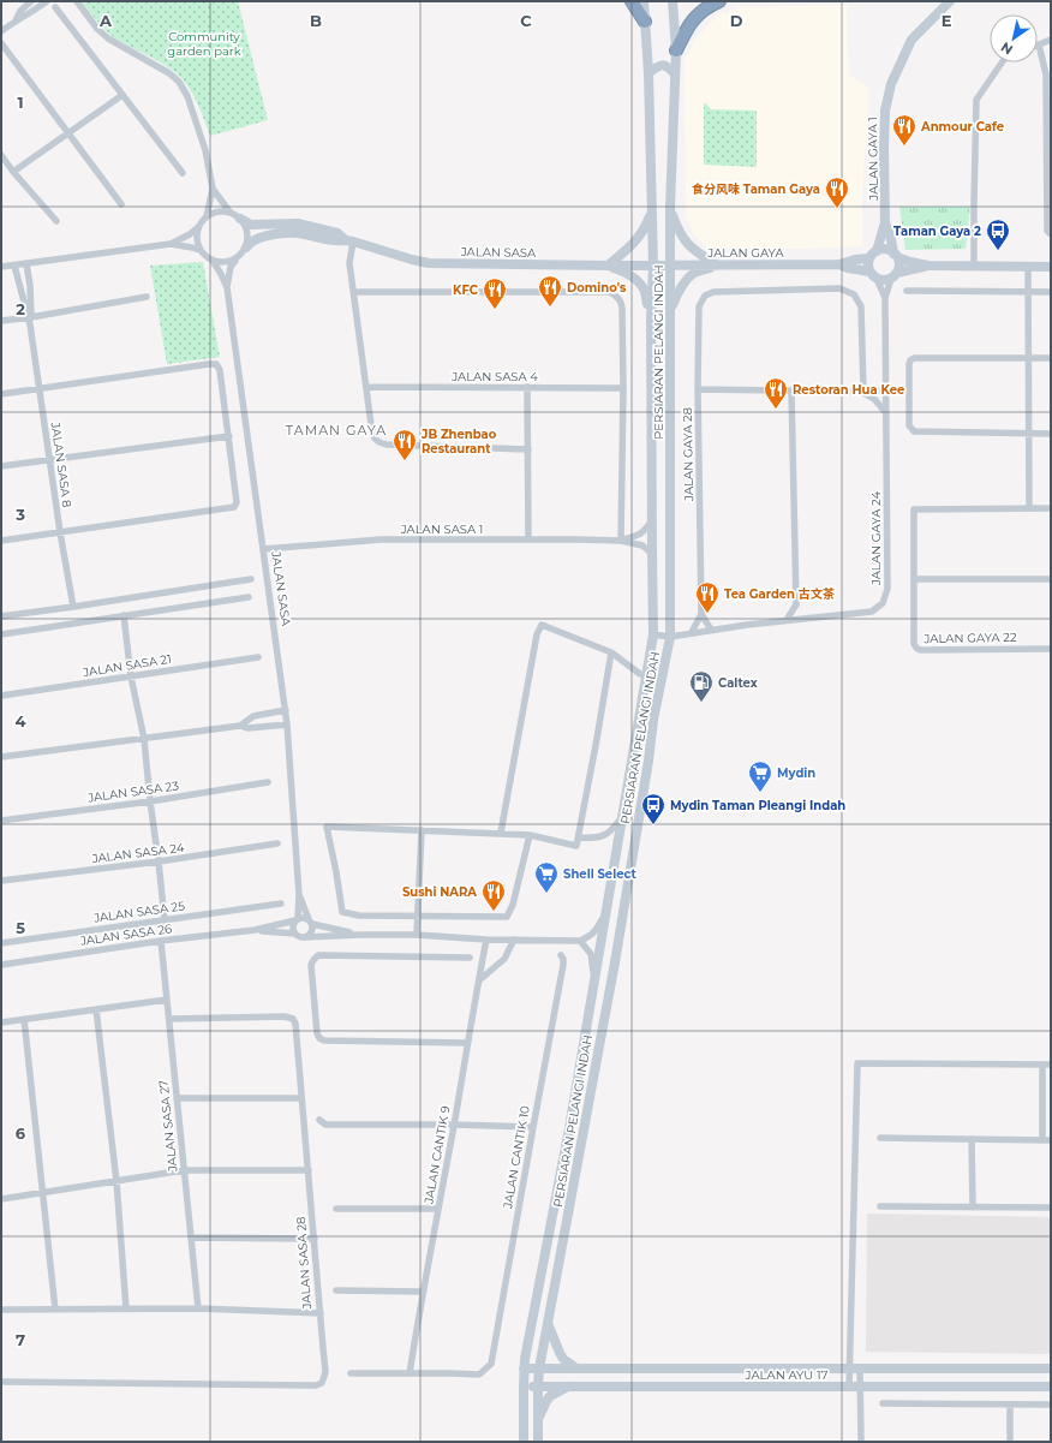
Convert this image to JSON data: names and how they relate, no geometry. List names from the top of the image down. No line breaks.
{"streets":{"main road":["JALAN GAYA 1","JALAN SASA","JALAN GAYA","PERSIARAN PELANGI INDAH","JALAN AYU 17"],"street":["JALAN SASA 4","JALAN GAYA 28","JALAN SASA 8","JALAN SASA 1","JALAN GAYA 24","JALAN GAYA 22","JALAN SASA 21","JALAN SASA 23","JALAN SASA 24","JALAN SASA 25","JALAN SASA 26","JALAN SASA 27","JALAN CANTIK 9","JALAN CANTIK 10","JALAN SASA 28"]},"crossings":[["JALAN GAYA 1","JALAN GAYA"],["JALAN GAYA 1","JALAN GAYA 24"],["JALAN SASA","JALAN GAYA"],["JALAN SASA","PERSIARAN PELANGI INDAH"],["JALAN SASA","JALAN SASA 1"],["JALAN SASA","JALAN SASA 26"],["JALAN GAYA","PERSIARAN PELANGI INDAH"],["JALAN GAYA","JALAN GAYA 24"],["PERSIARAN PELANGI INDAH","JALAN SASA 1"],["PERSIARAN PELANGI INDAH","JALAN GAYA 24"],["PERSIARAN PELANGI INDAH","JALAN AYU 17"],["JALAN GAYA 28","JALAN GAYA 24"],["JALAN SASA 26","JALAN SASA 27"],["JALAN SASA 27","JALAN SASA 28"],["JALAN CANTIK 9","JALAN CANTIK 10"]],"districts":["TAMAN GAYA"],"parks":["Community garden park"],"places":{"restaurant":["Anmour Cafe","食分风味 Taman Gaya","Domino's","KFC","Restoran Hua Kee","JB Zhenbao Restaurant","Tea Garden 古文茶","Sushi NARA"],"bus stop":["Taman Gaya 2","Mydin Taman Pleangi Indah"],"fuel station":["Caltex"],"supermarket":["Mydin","Shell Select"]},"north":"bottom left","grid":{"columns":["A","B","C","D","E"],"rows":["1","2","3","4","5","6","7"]}}
